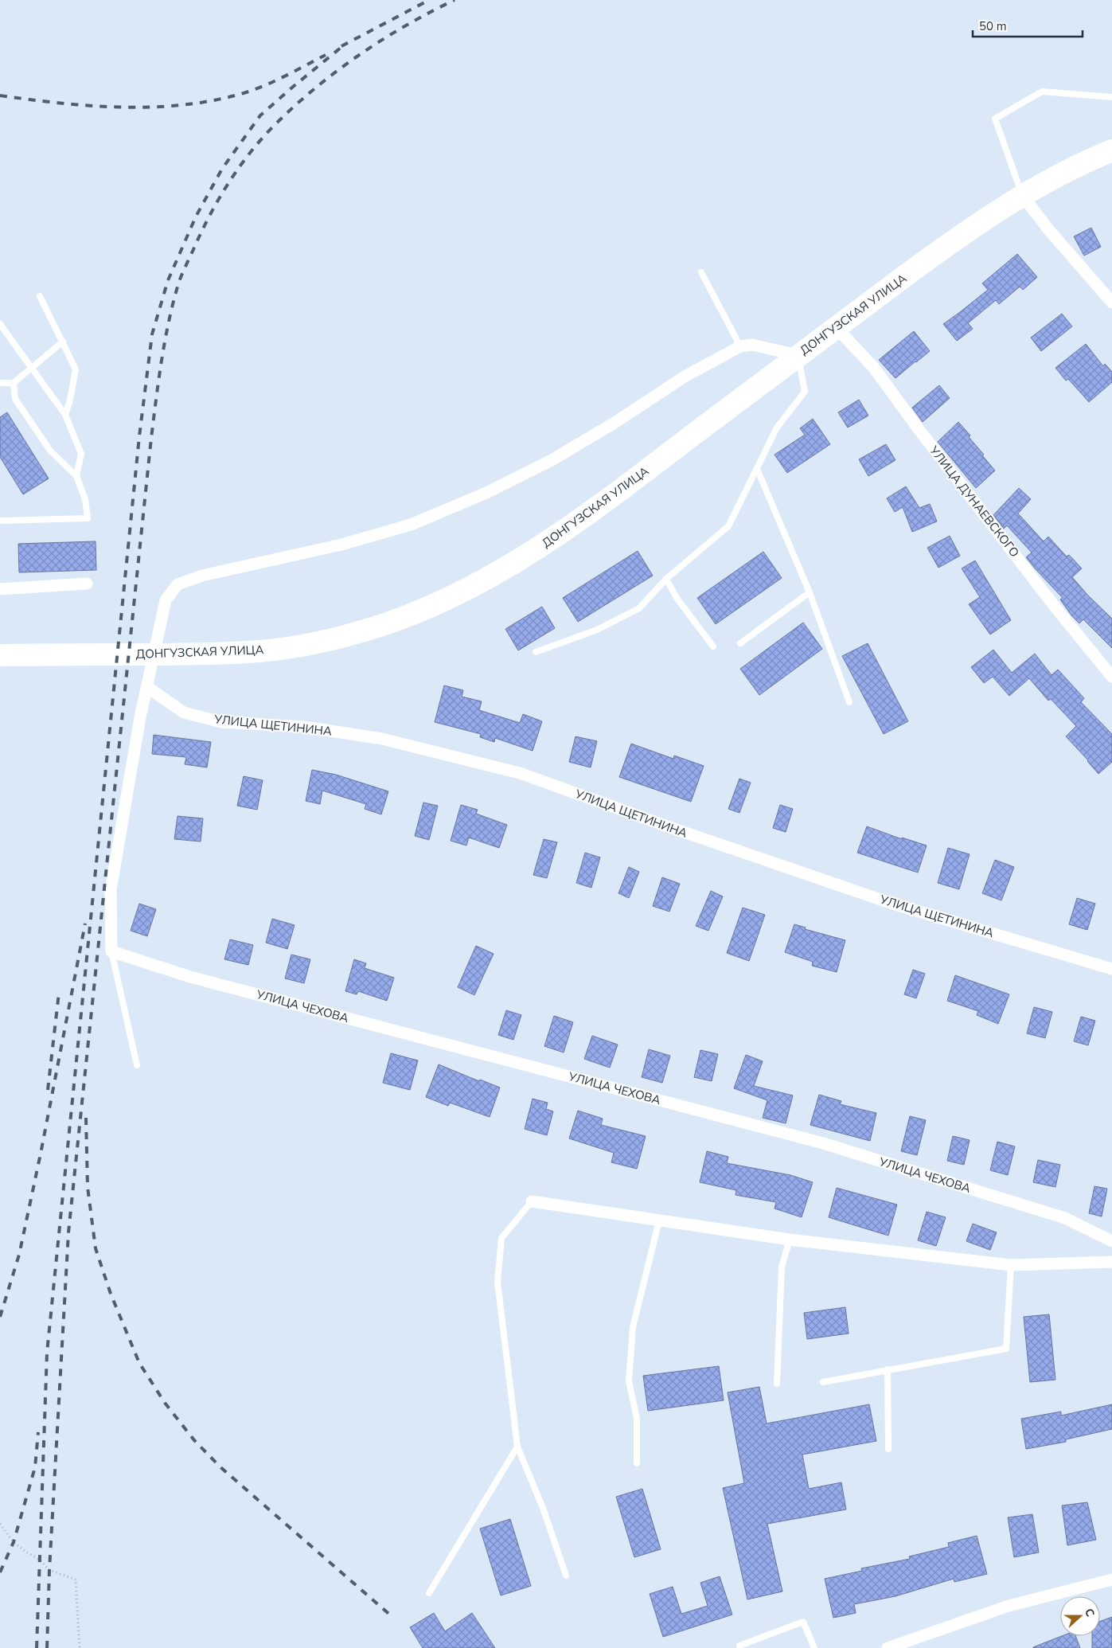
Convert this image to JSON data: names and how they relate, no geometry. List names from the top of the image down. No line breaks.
{"streets":{"highway":["ДОНГУЗСКАЯ УЛИЦА"],"street":["УЛИЦА ДУНАЕВСКОГО","УЛИЦА ЩЕТИНИНА","УЛИЦА ЧЕХОВА"]},"crossings":[["ДОНГУЗСКАЯ УЛИЦА","УЛИЦА ДУНАЕВСКОГО"]],"scale_bar":"50 m","north":"right"}
